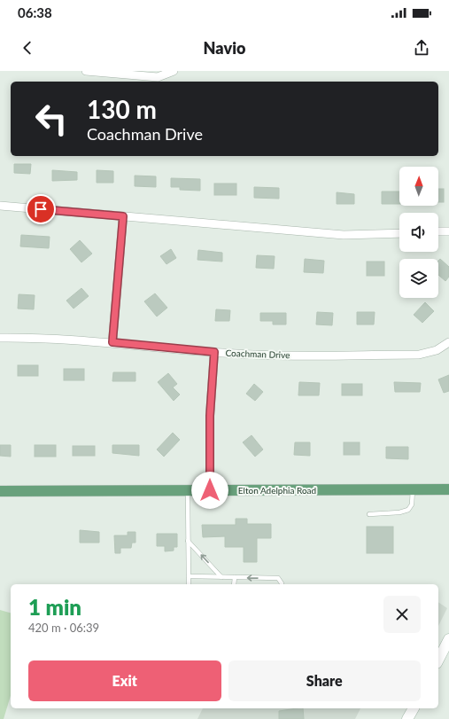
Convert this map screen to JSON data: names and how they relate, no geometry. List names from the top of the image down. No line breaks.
{"streets":{"main road":["Elton Adelphia Road"],"street":["Coachman Drive"]},"north":"top","page":{"status":"06:38","header":"Navio","turn":["130 m","Coachman Drive"],"heading":["1 min","420 m · 06:39"],"buttons":["Exit","Share"]}}
